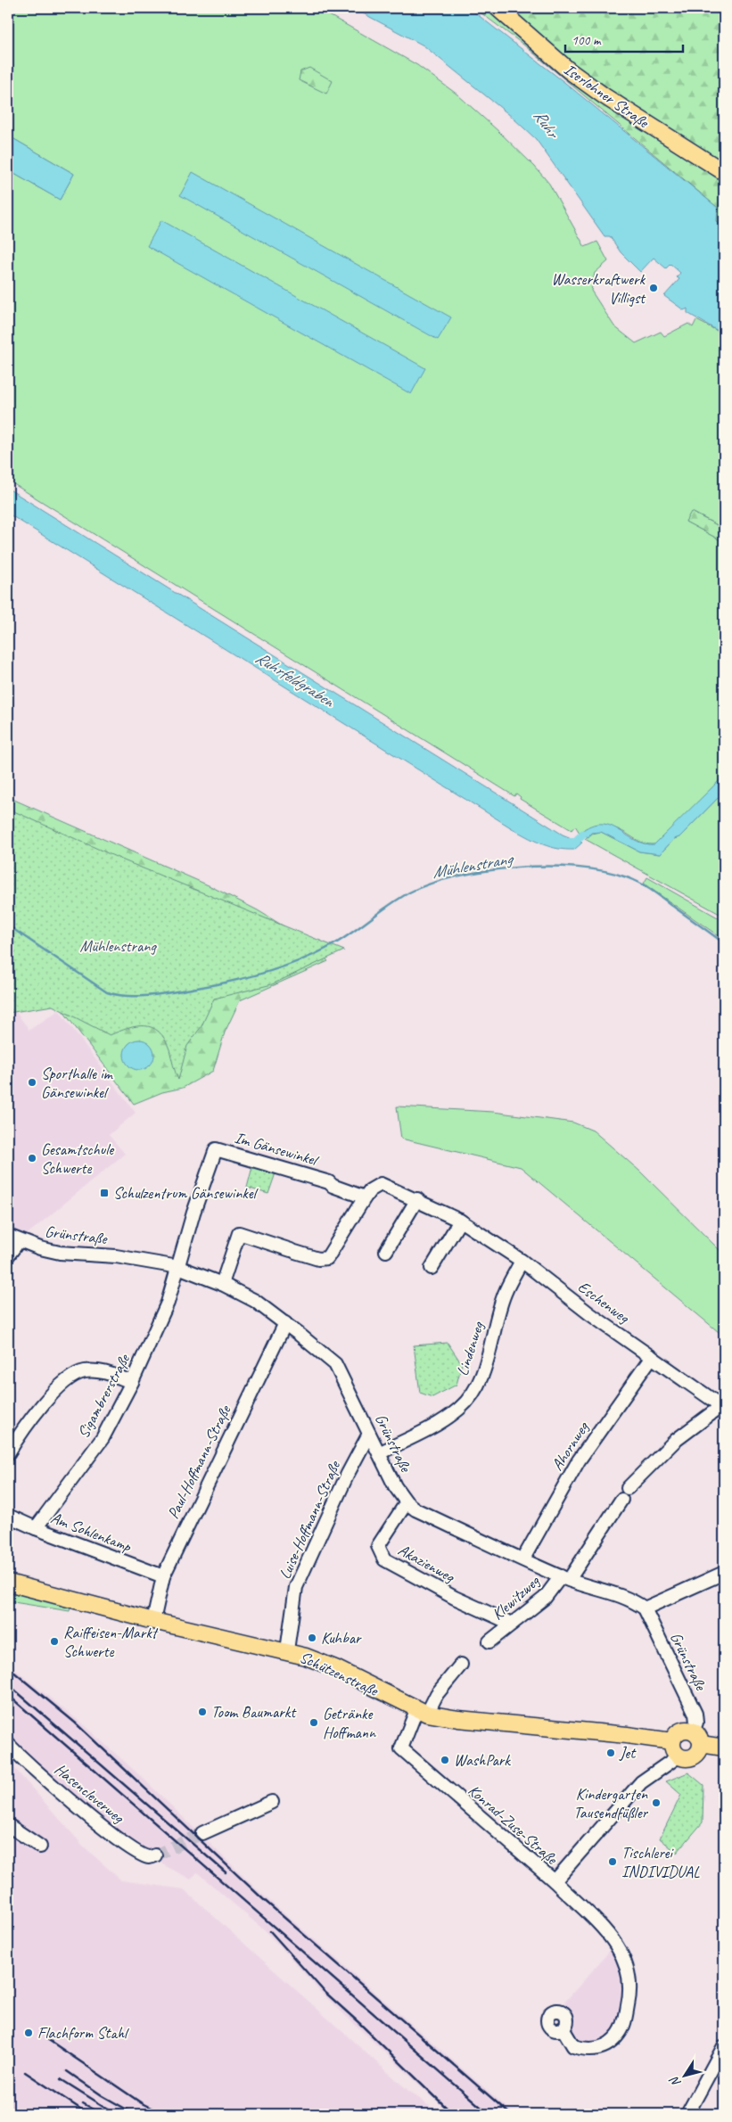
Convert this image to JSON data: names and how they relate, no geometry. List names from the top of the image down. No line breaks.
{"streets":{"main road":["Iserlohner Straße","Schützenstraße"],"street":["Im Gänsewinkel","Grünstraße","Eschenweg","Lindenweg","Sigambrerstraße","Ahornweg","Paul-Hoffmann-Straße","Luise-Hoffmann-Straße","Am Sohlenkamp","Akazienweg","Klewitzweg","Hasencleverweg","Konrad-Zuse-Straße"]},"crossings":[["Im Gänsewinkel","Grünstraße"],["Im Gänsewinkel","Eschenweg"],["Im Gänsewinkel","Sigambrerstraße"],["Grünstraße","Eschenweg"],["Grünstraße","Lindenweg"],["Grünstraße","Sigambrerstraße"],["Grünstraße","Ahornweg"],["Grünstraße","Paul-Hoffmann-Straße"],["Grünstraße","Luise-Hoffmann-Straße"],["Grünstraße","Akazienweg"],["Grünstraße","Klewitzweg"],["Eschenweg","Lindenweg"],["Eschenweg","Ahornweg"],["Sigambrerstraße","Am Sohlenkamp"],["Paul-Hoffmann-Straße","Am Sohlenkamp"],["Paul-Hoffmann-Straße","Schützenstraße"],["Luise-Hoffmann-Straße","Schützenstraße"],["Akazienweg","Klewitzweg"],["Schützenstraße","Konrad-Zuse-Straße"]],"water":["Ruhr","Ruhrfeldgraben","Mühlenstrang"],"parks":["Mühlenstrang"],"places":{"other":["Wasserkraftwerk Villigst","Sporthalle im Gänsewinkel","Gesamtschule Schwerte","Kuhbar","Raiffeisen-Markt Schwerte","Toom Baumarkt","Getränke Hoffmann","Jet","WashPark","Kindergarten Tausendfüßler","Tischlerei INDIVIDUAL","Flachform Stahl"],"transit":["Schulzentrum Gänsewinkel"]},"scale_bar":"100 m","north":"bottom left"}
